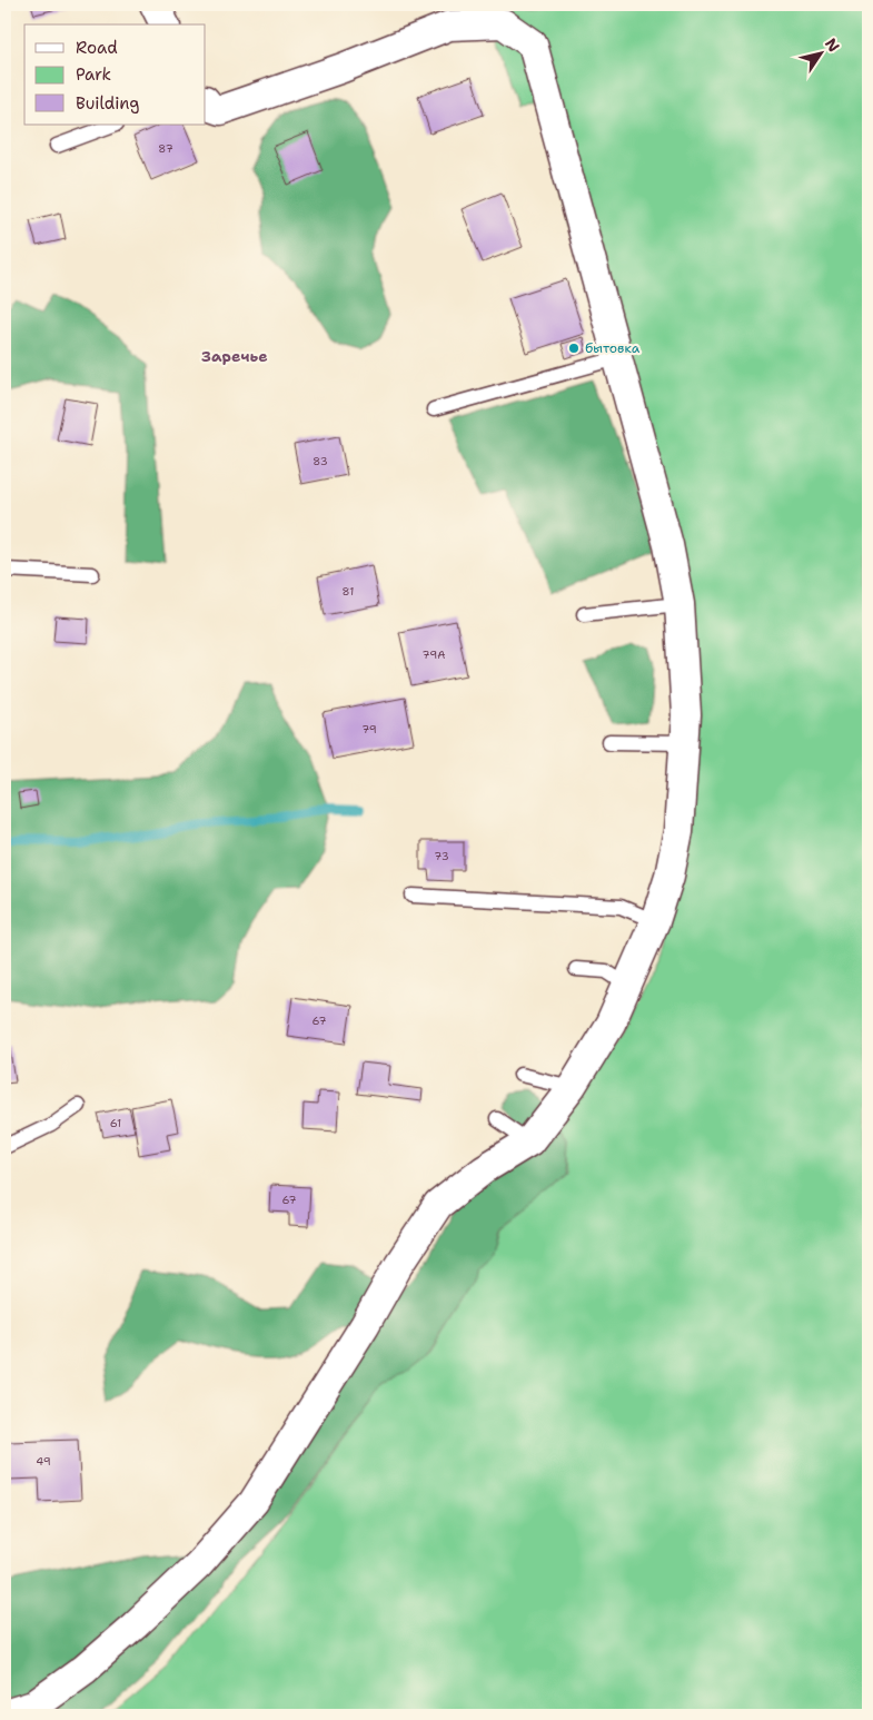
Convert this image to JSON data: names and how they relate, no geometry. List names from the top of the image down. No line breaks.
{"districts":["Заречье"],"places":["бытовка"],"house_numbers":["87","83","81","79А","79","73","67","61","67","49"],"legend":["Road","Park","Building"],"north":"top right"}
